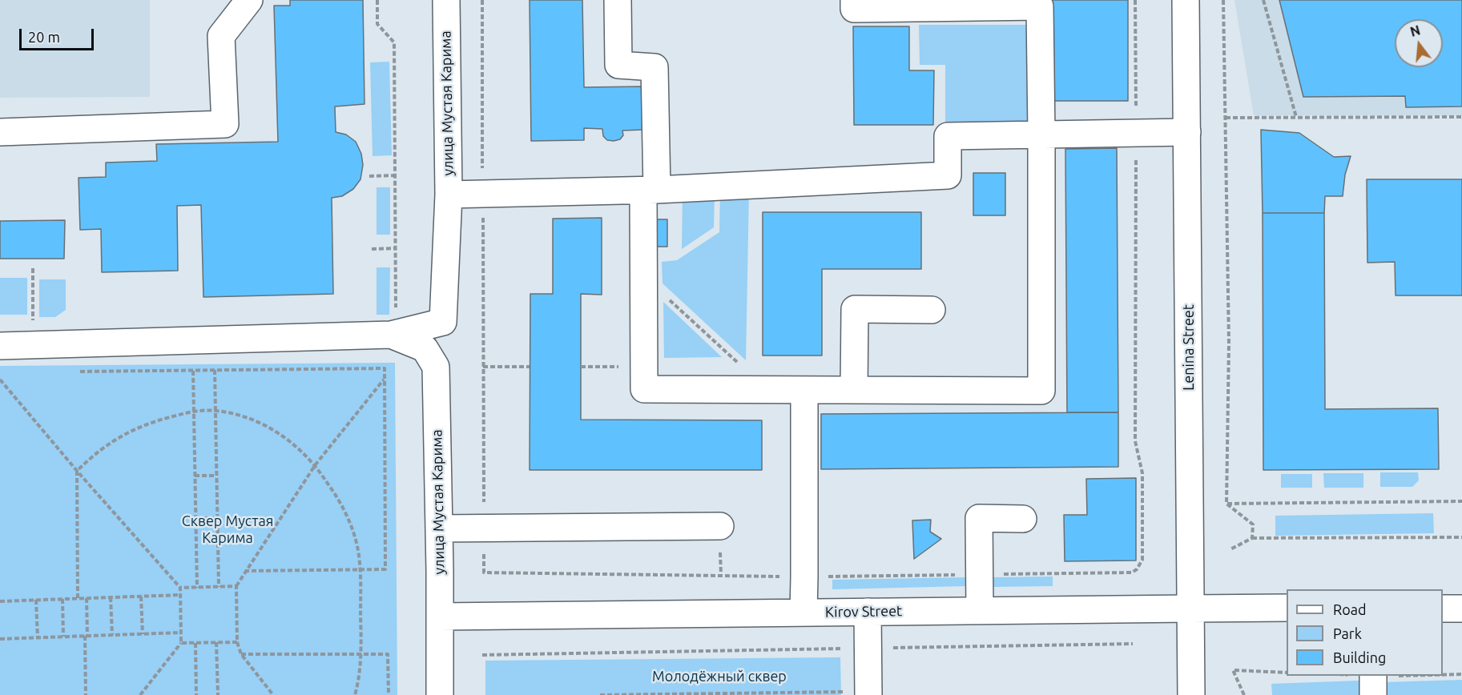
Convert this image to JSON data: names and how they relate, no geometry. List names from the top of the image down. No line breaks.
{"streets":{"street":["улица Мустая Карима","Lenina Street","Kirov Street"]},"crossings":[["улица Мустая Карима","Kirov Street"],["Lenina Street","Kirov Street"]],"parks":["Сквер Мустая Карима","Молодёжный сквер"],"legend":["Road","Park","Building"],"scale_bar":"20 m","north":"top"}
